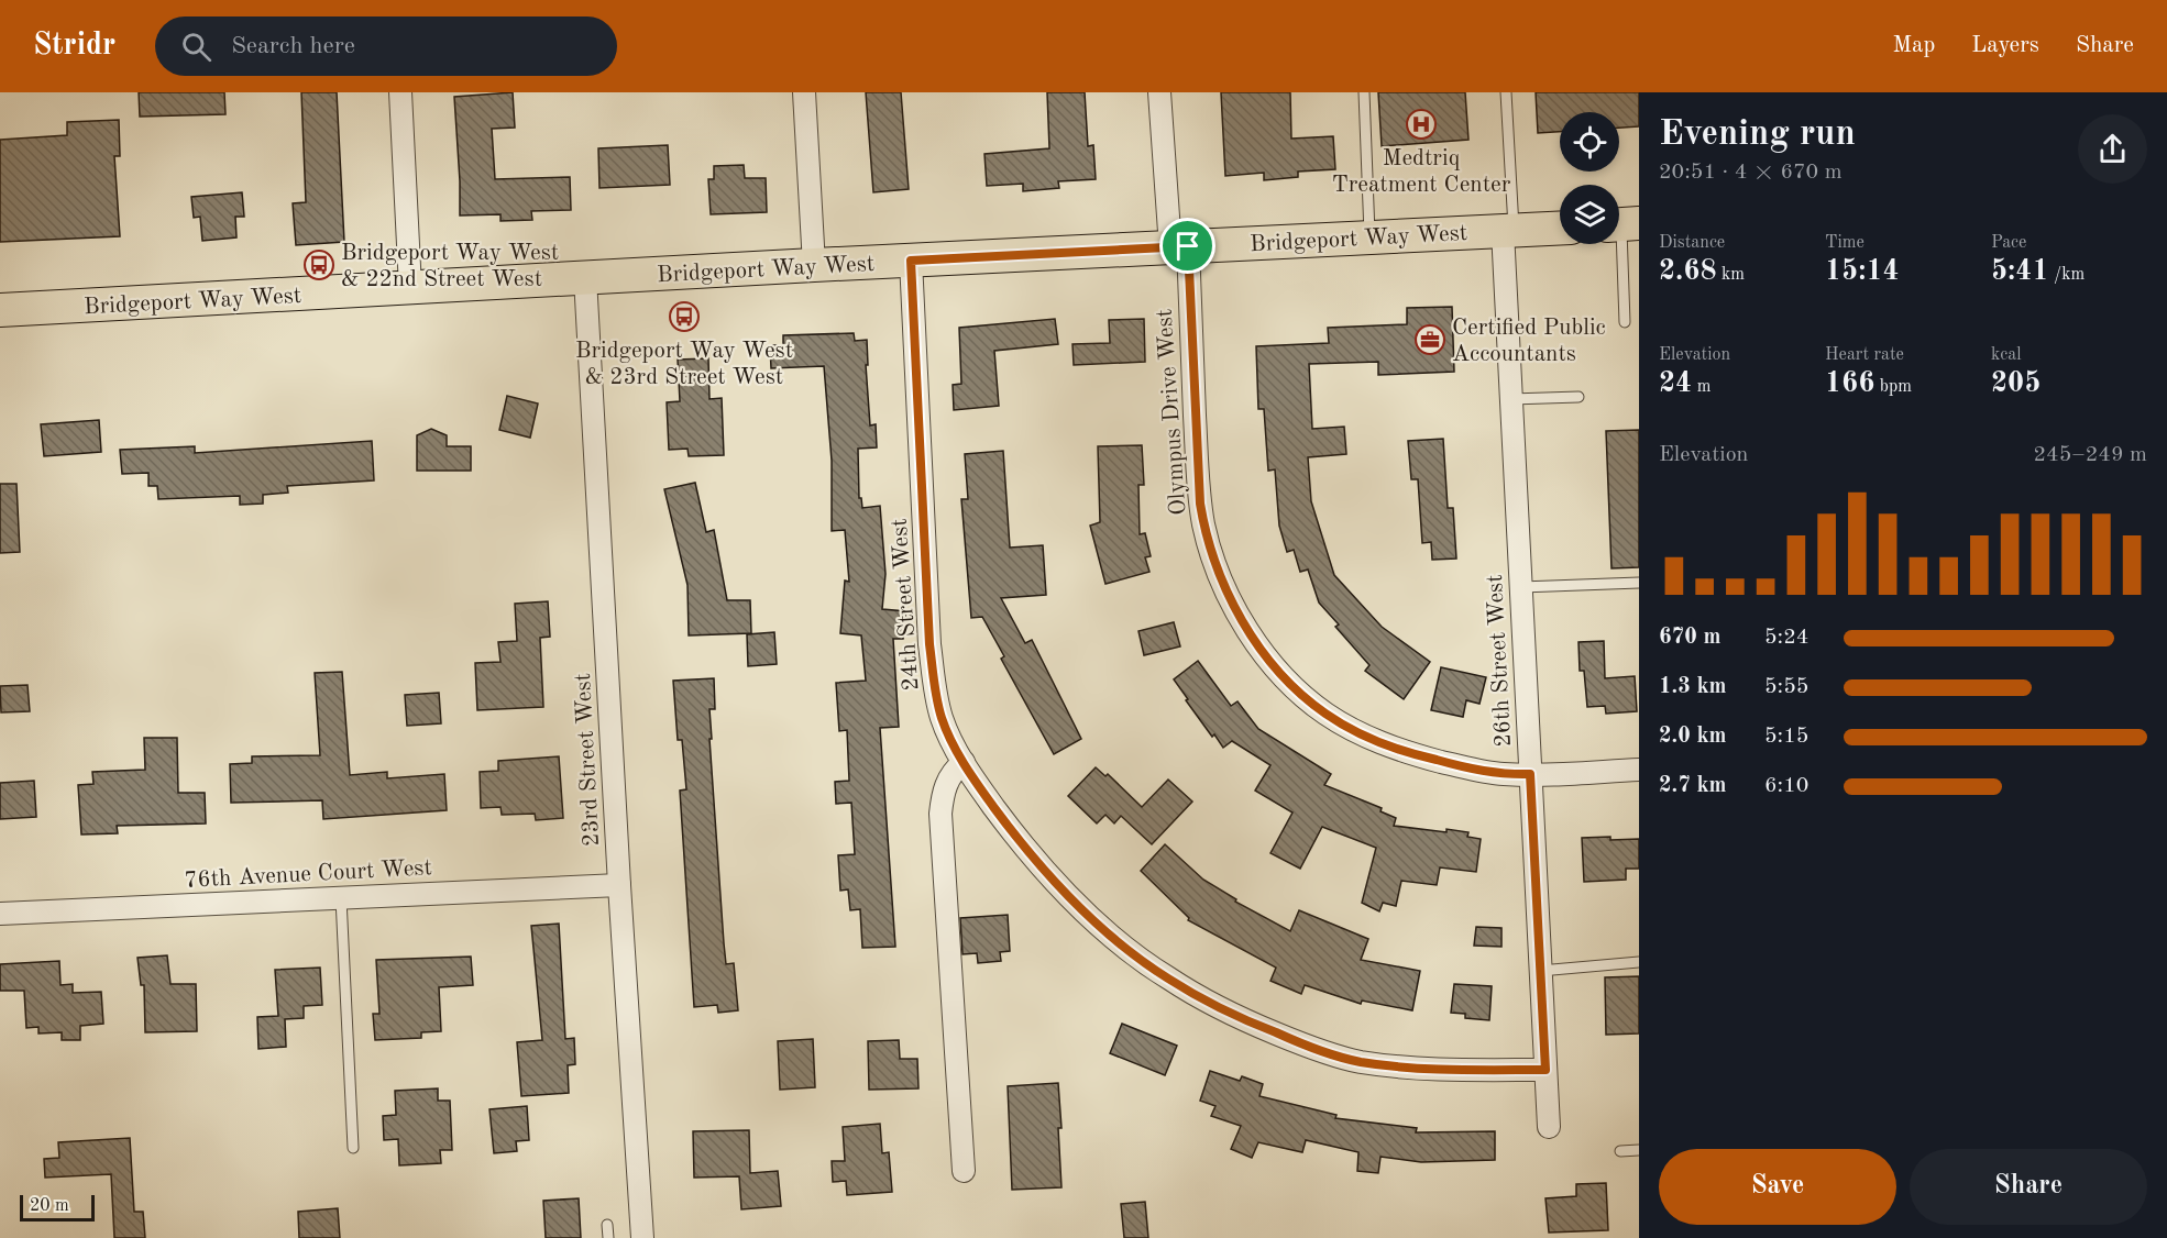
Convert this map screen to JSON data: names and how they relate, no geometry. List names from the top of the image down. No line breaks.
{"streets":{"main road":["Bridgeport Way West"],"street":["Olympus Drive West","24th Street West","26th Street West","23rd Street West","76th Avenue Court West"]},"crossings":[["Bridgeport Way West","Olympus Drive West"],["Bridgeport Way West","24th Street West"],["Bridgeport Way West","26th Street West"],["Bridgeport Way West","23rd Street West"],["Olympus Drive West","26th Street West"],["24th Street West","26th Street West"],["23rd Street West","76th Avenue Court West"]],"places":{"hospital":["Medtriq Treatment Center"],"bus stop":["Bridgeport Way West & 22nd Street West","Bridgeport Way West & 23rd Street West"],"office":["Certified Public Accountants"]},"scale_bar":"20 m","page":{"header":"Stridr","search":"Search here","nav":["Map","Layers","Share"],"heading":["Evening run","20:51 · 4 × 670 m"],"stats":[["Distance","2.68 km"],["Time","15:14"],["Pace","5:41 /km"],["Elevation","24 m"],["Heart rate","166 bpm"],["kcal","205"]],"chart":["Elevation","245–249 m"],"list":[{"name":"670 m","note":"5:24"},{"name":"1.3 km","note":"5:55"},{"name":"2.0 km","note":"5:15"},{"name":"2.7 km","note":"6:10"}],"buttons":["Save","Share"],"scale":"20 m"}}
